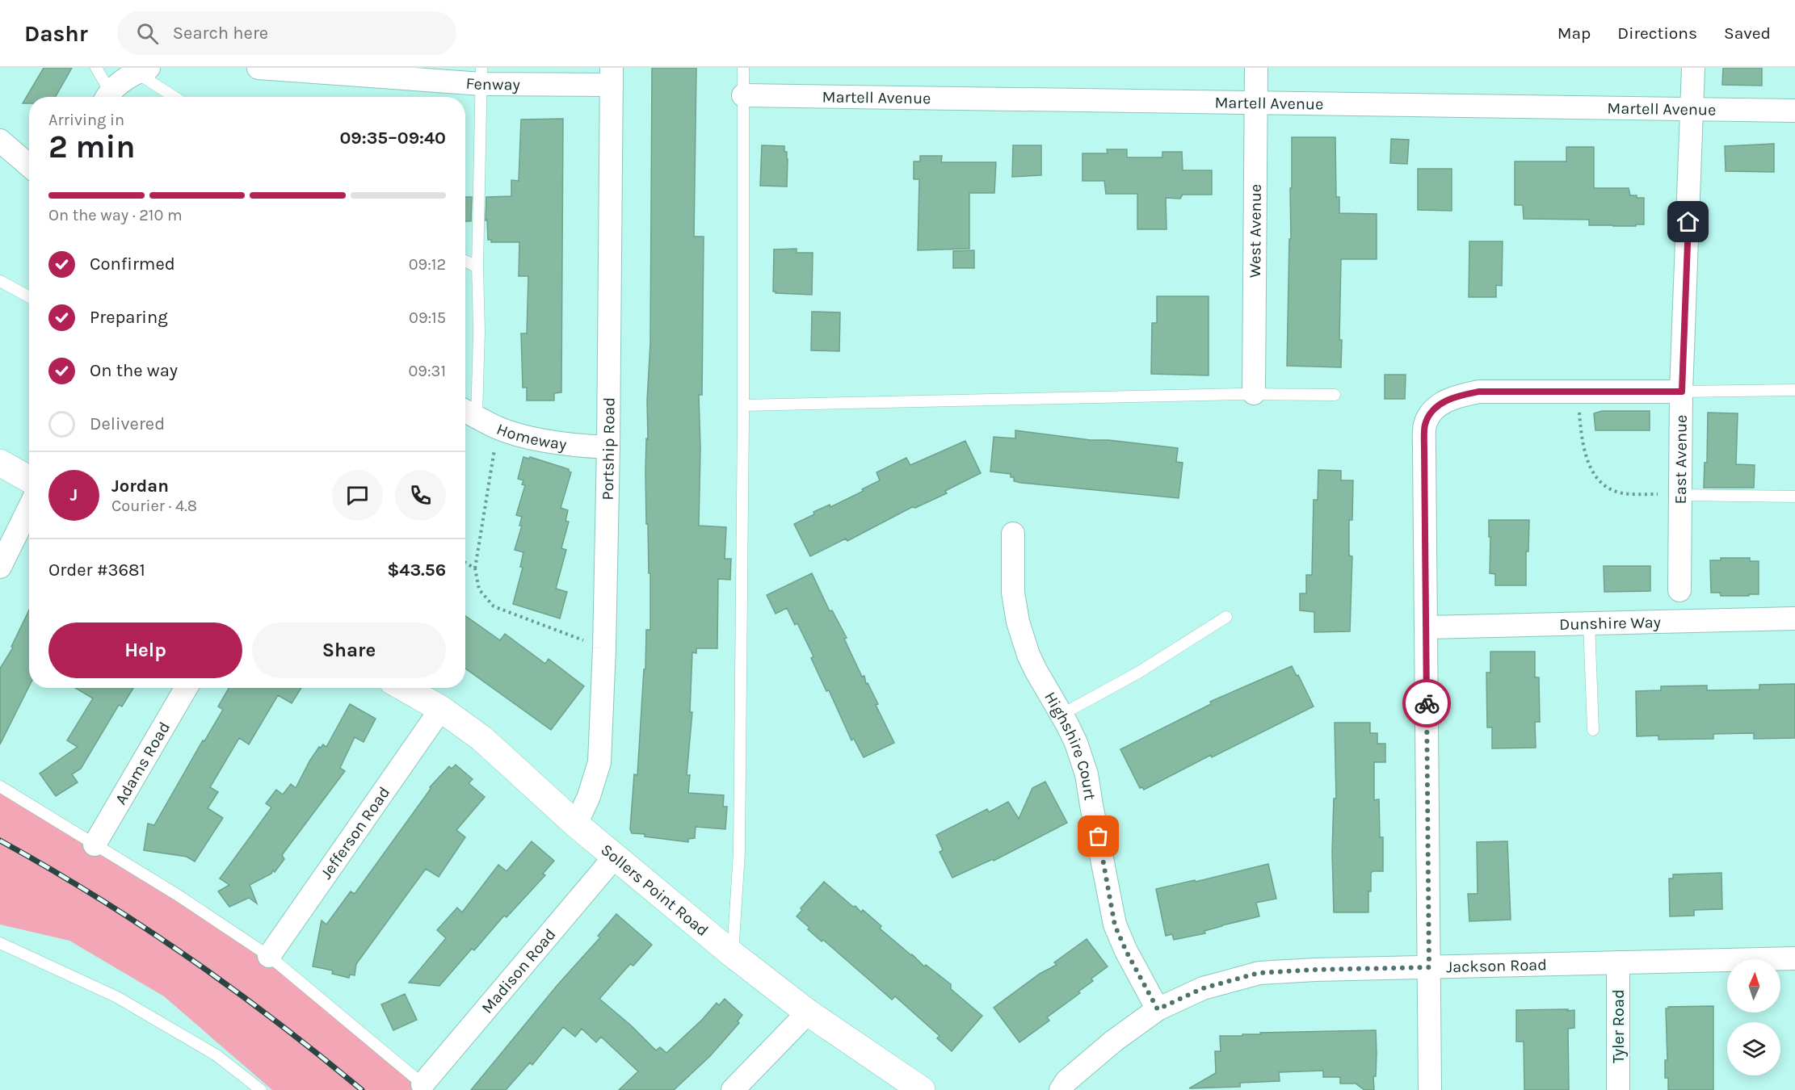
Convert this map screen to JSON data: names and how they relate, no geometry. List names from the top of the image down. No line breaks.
{"streets":{"street":["Fenway","Martell Avenue","West Avenue","Homeway","Portship Road","East Avenue","Dunshire Way","Highshire Court","Adams Road","Jefferson Road","Sollers Point Road","Jackson Road","Madison Road","Tyler Road"]},"crossings":[["Fenway","Portship Road"],["Martell Avenue","West Avenue"],["Martell Avenue","East Avenue"],["Homeway","Portship Road"],["Portship Road","Sollers Point Road"],["Highshire Court","Jackson Road"],["Jefferson Road","Sollers Point Road"],["Sollers Point Road","Madison Road"],["Jackson Road","Tyler Road"]],"north":"top","page":{"header":"Dashr","search":"Search here","nav":["Map","Directions","Saved"],"heading":["2 min","Arriving in","09:35–09:40"],"panel":["Jordan","Courier · 4.8","Order #3681","$43.56"],"bar":"On the way · 210 m","list":[["Confirmed","09:12"],["Preparing","09:15"],["On the way","09:31"],"Delivered"],"round":"J","buttons":["Help","Share"]}}
